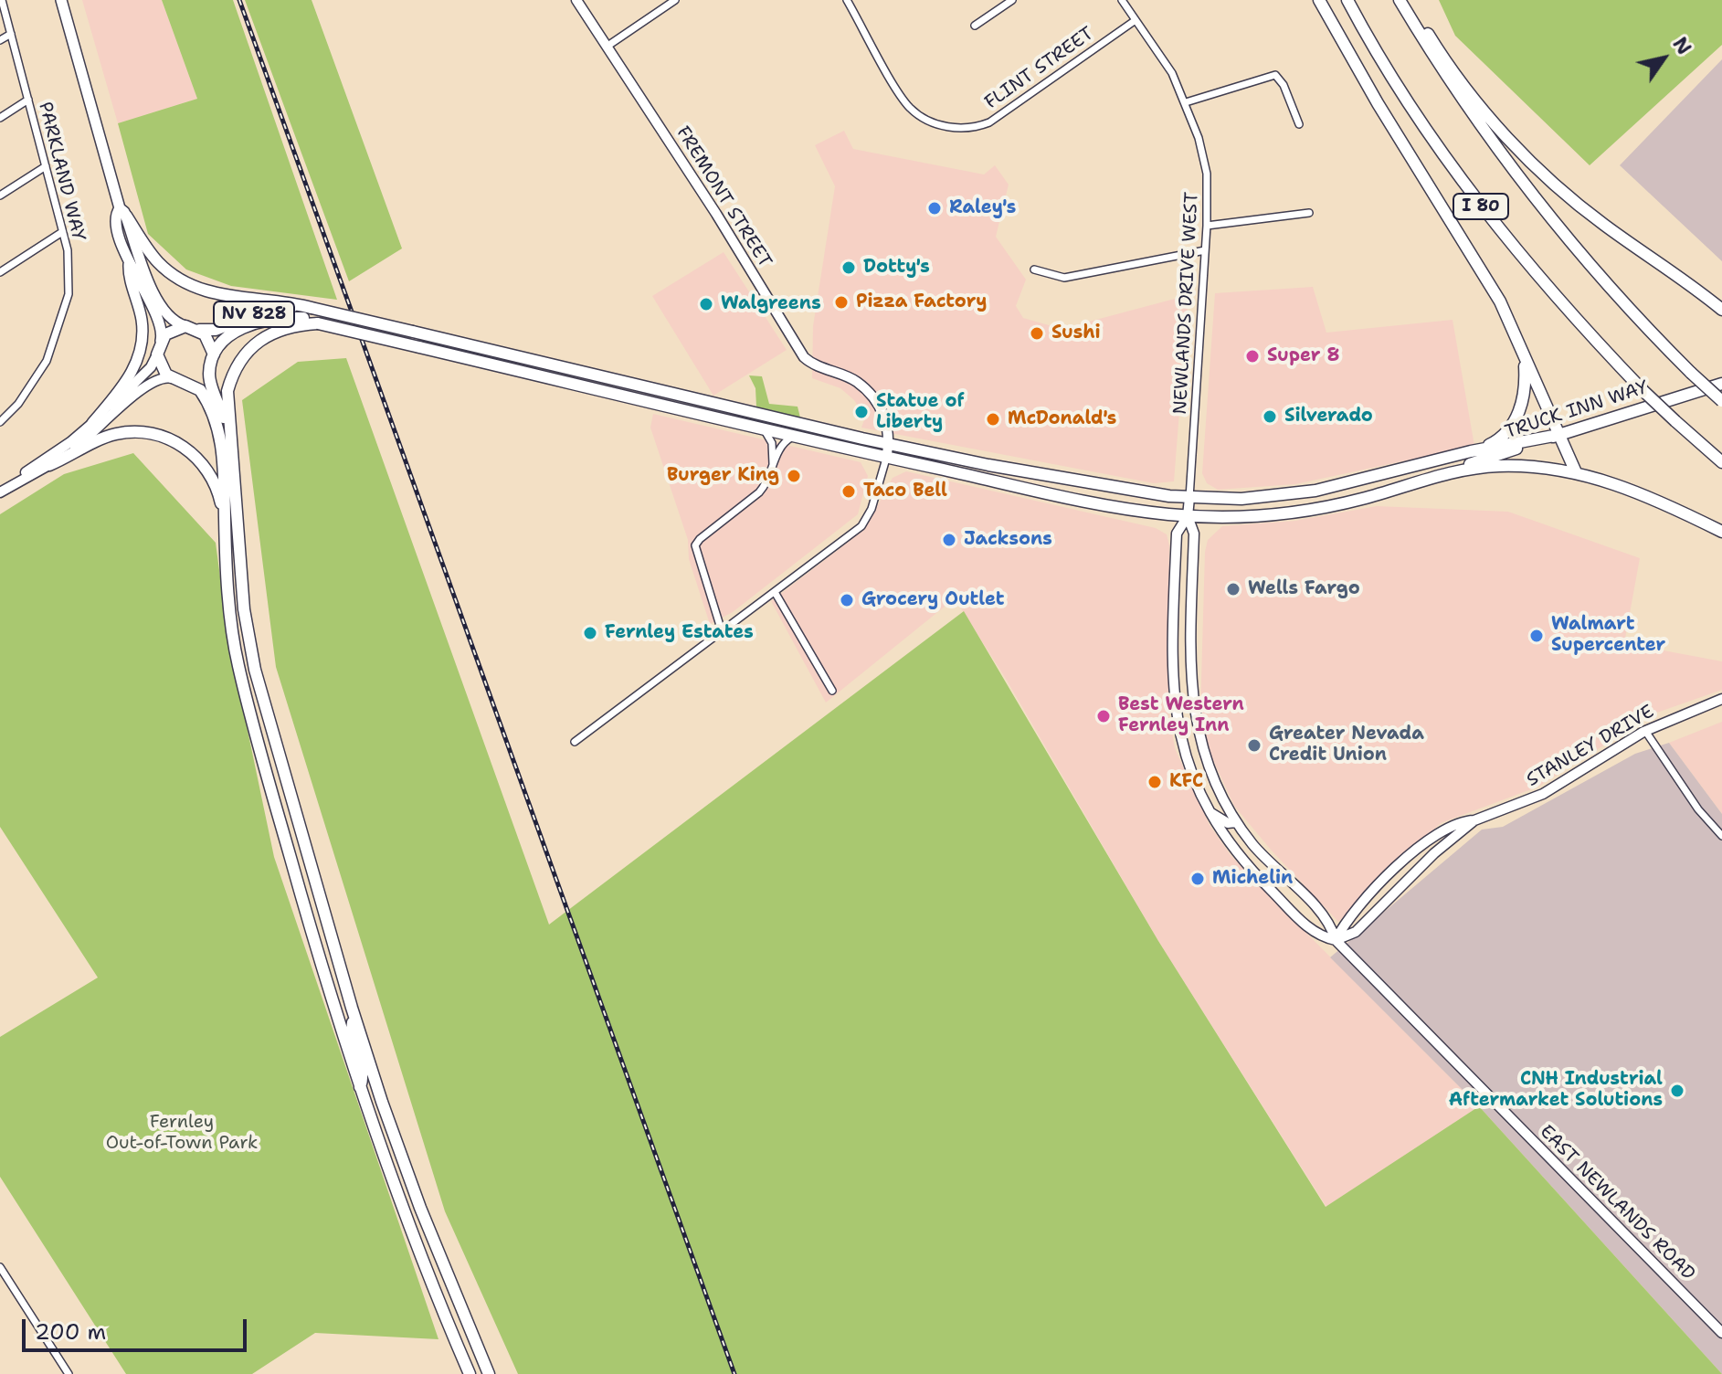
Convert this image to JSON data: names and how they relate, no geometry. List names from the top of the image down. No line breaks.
{"streets":{"highway":["I 80","NV 828","TRUCK INN WAY"],"street":["FLINT STREET","PARKLAND WAY","FREMONT STREET","NEWLANDS DRIVE WEST","STANLEY DRIVE","EAST NEWLANDS ROAD"]},"crossings":[["FLINT STREET","NEWLANDS DRIVE WEST"],["NEWLANDS DRIVE WEST","EAST NEWLANDS ROAD"],["STANLEY DRIVE","EAST NEWLANDS ROAD"]],"parks":["Fernley Out-of-Town Park"],"places":["Raley's","Dotty's","Pizza Factory","Walgreens","Sushi","Super 8","Statue of Liberty","Silverado","McDonald's","Burger King","Taco Bell","Jacksons","Wells Fargo","Grocery Outlet","Fernley Estates","Walmart Supercenter","Best Western Fernley Inn","Greater Nevada Credit Union","KFC","Michelin","CNH Industrial Aftermarket Solutions"],"scale_bar":"200 m","north":"top right"}
